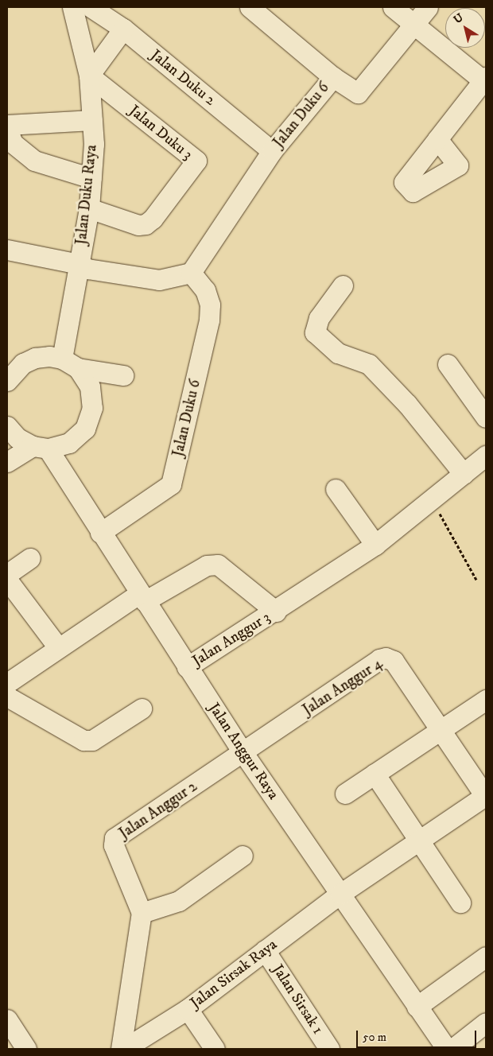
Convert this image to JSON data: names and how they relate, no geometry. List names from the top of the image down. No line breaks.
{"streets":{"street":["Jalan Duku 2","Jalan Duku 6","Jalan Duku 3","Jalan Duku Raya","Jalan Anggur 3","Jalan Anggur 4","Jalan Anggur Raya","Jalan Anggur 2","Jalan Sirsak Raya","Jalan Sirsak 1"]},"crossings":[["Jalan Duku 2","Jalan Duku 6"],["Jalan Duku 6","Jalan Anggur Raya"],["Jalan Duku 3","Jalan Duku Raya"],["Jalan Anggur 3","Jalan Anggur Raya"],["Jalan Anggur 4","Jalan Anggur Raya"],["Jalan Anggur 4","Jalan Anggur 2"],["Jalan Anggur 4","Jalan Sirsak Raya"],["Jalan Anggur Raya","Jalan Anggur 2"],["Jalan Anggur Raya","Jalan Sirsak Raya"],["Jalan Sirsak Raya","Jalan Sirsak 1"]],"scale_bar":"50 m","north":"top left"}
